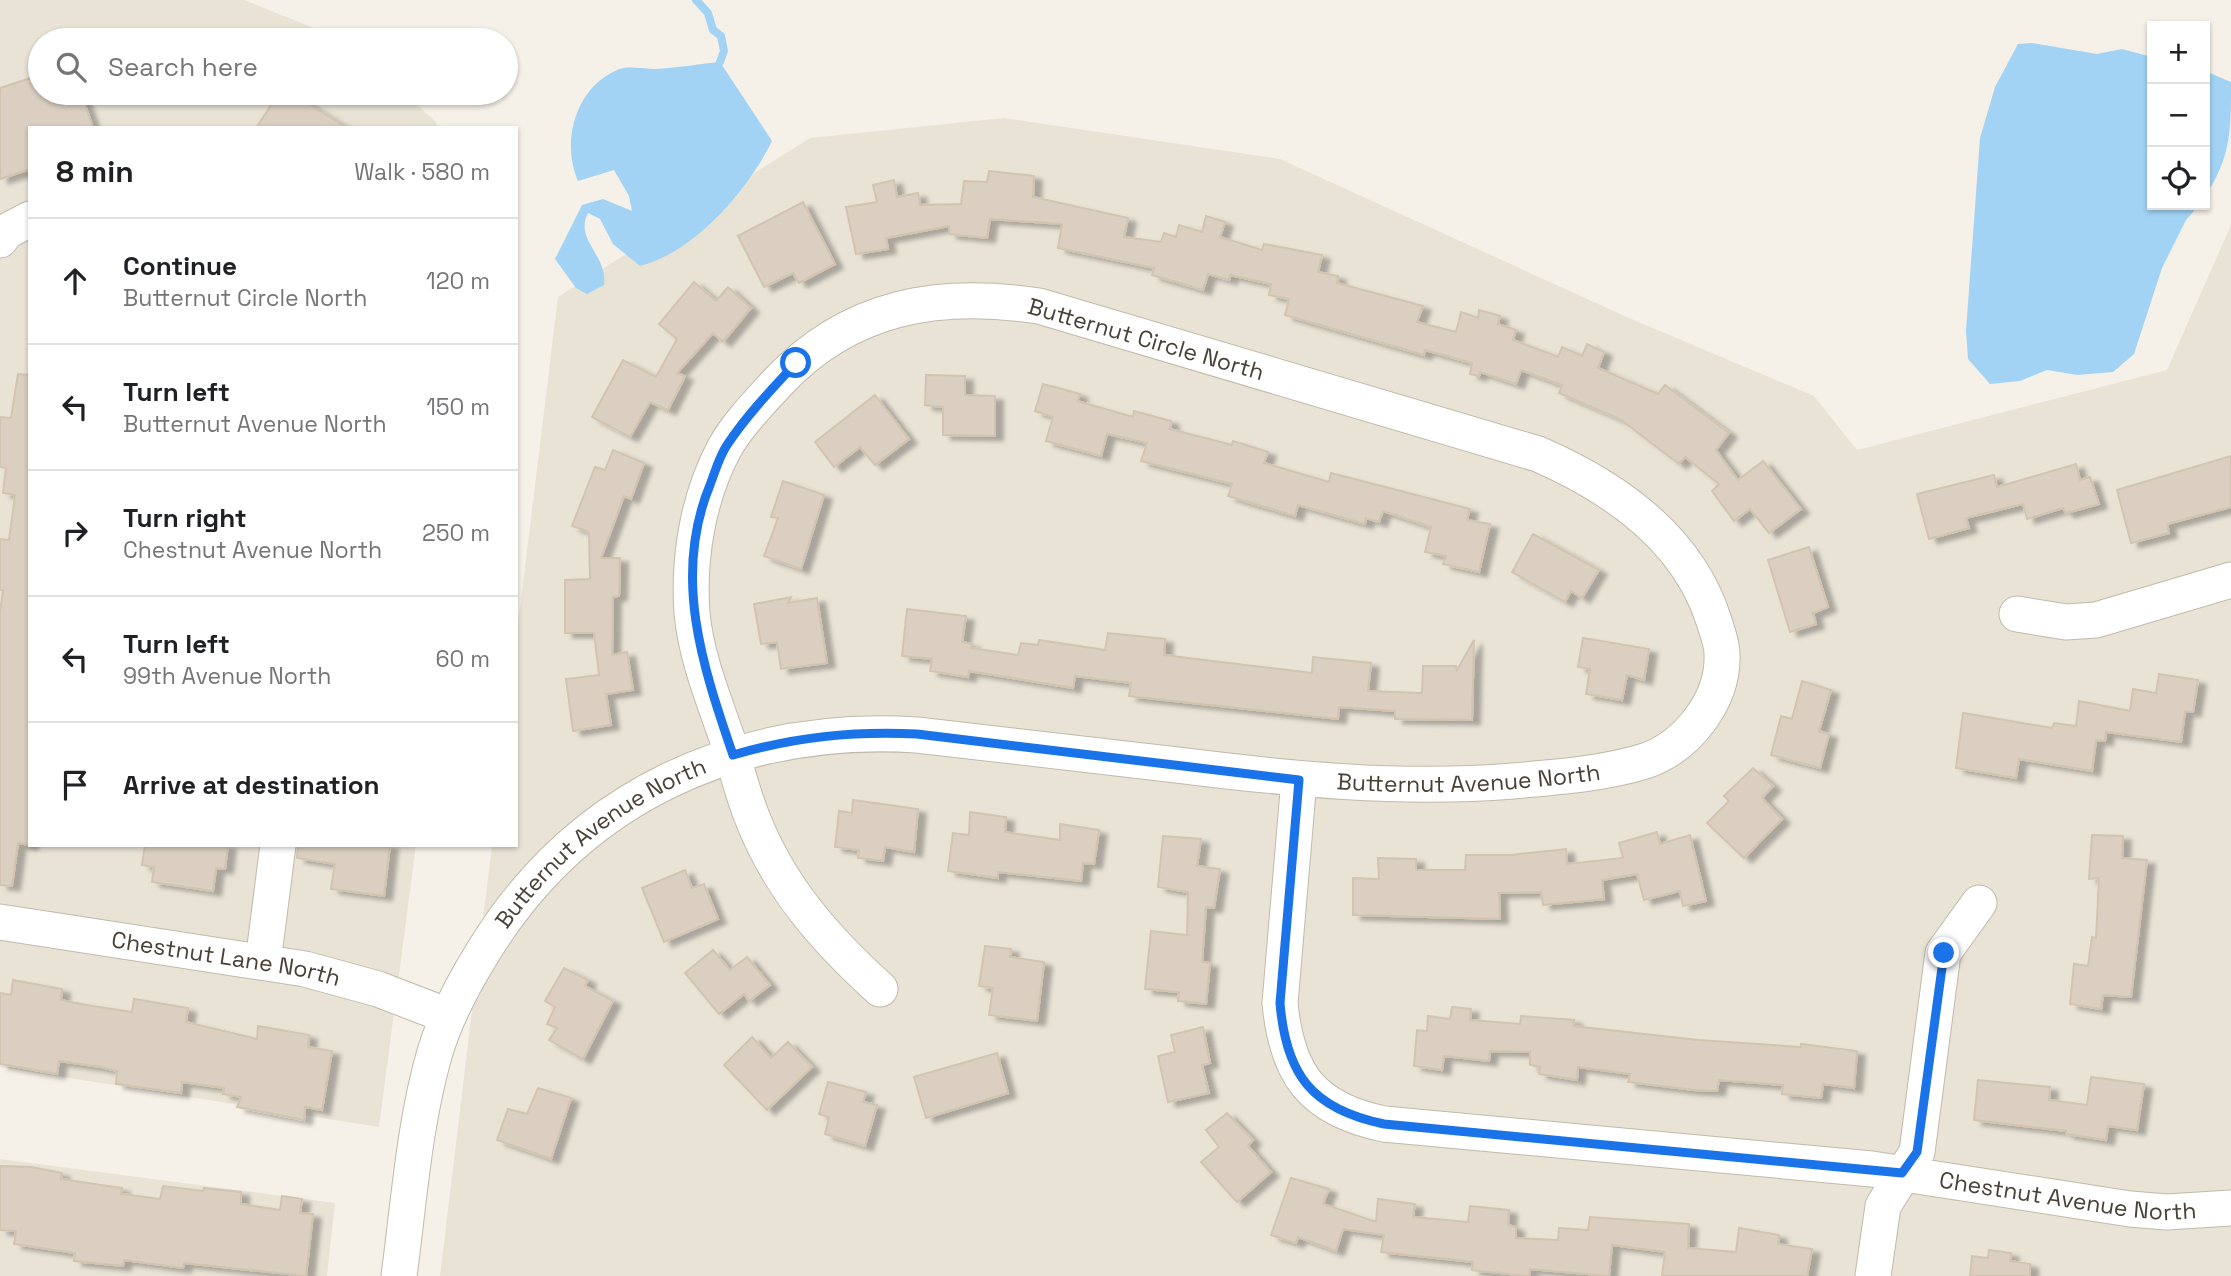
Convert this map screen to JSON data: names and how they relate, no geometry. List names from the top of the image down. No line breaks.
{"streets":{"street":["Butternut Circle North","Butternut Avenue North","Chestnut Lane North","Chestnut Avenue North"]},"crossings":[["Butternut Circle North","Butternut Avenue North"],["Butternut Avenue North","Chestnut Lane North"],["Butternut Avenue North","Chestnut Avenue North"]],"page":{"map_buttons":["+","−"],"search":"Search here","heading":["8 min","Walk · 580 m"],"list":[["Continue","Butternut Circle North","120 m"],["Turn left","Butternut Avenue North","150 m"],["Turn right","Chestnut Avenue North","250 m"],["Turn left","99th Avenue North","60 m"],"Arrive at destination"]}}
